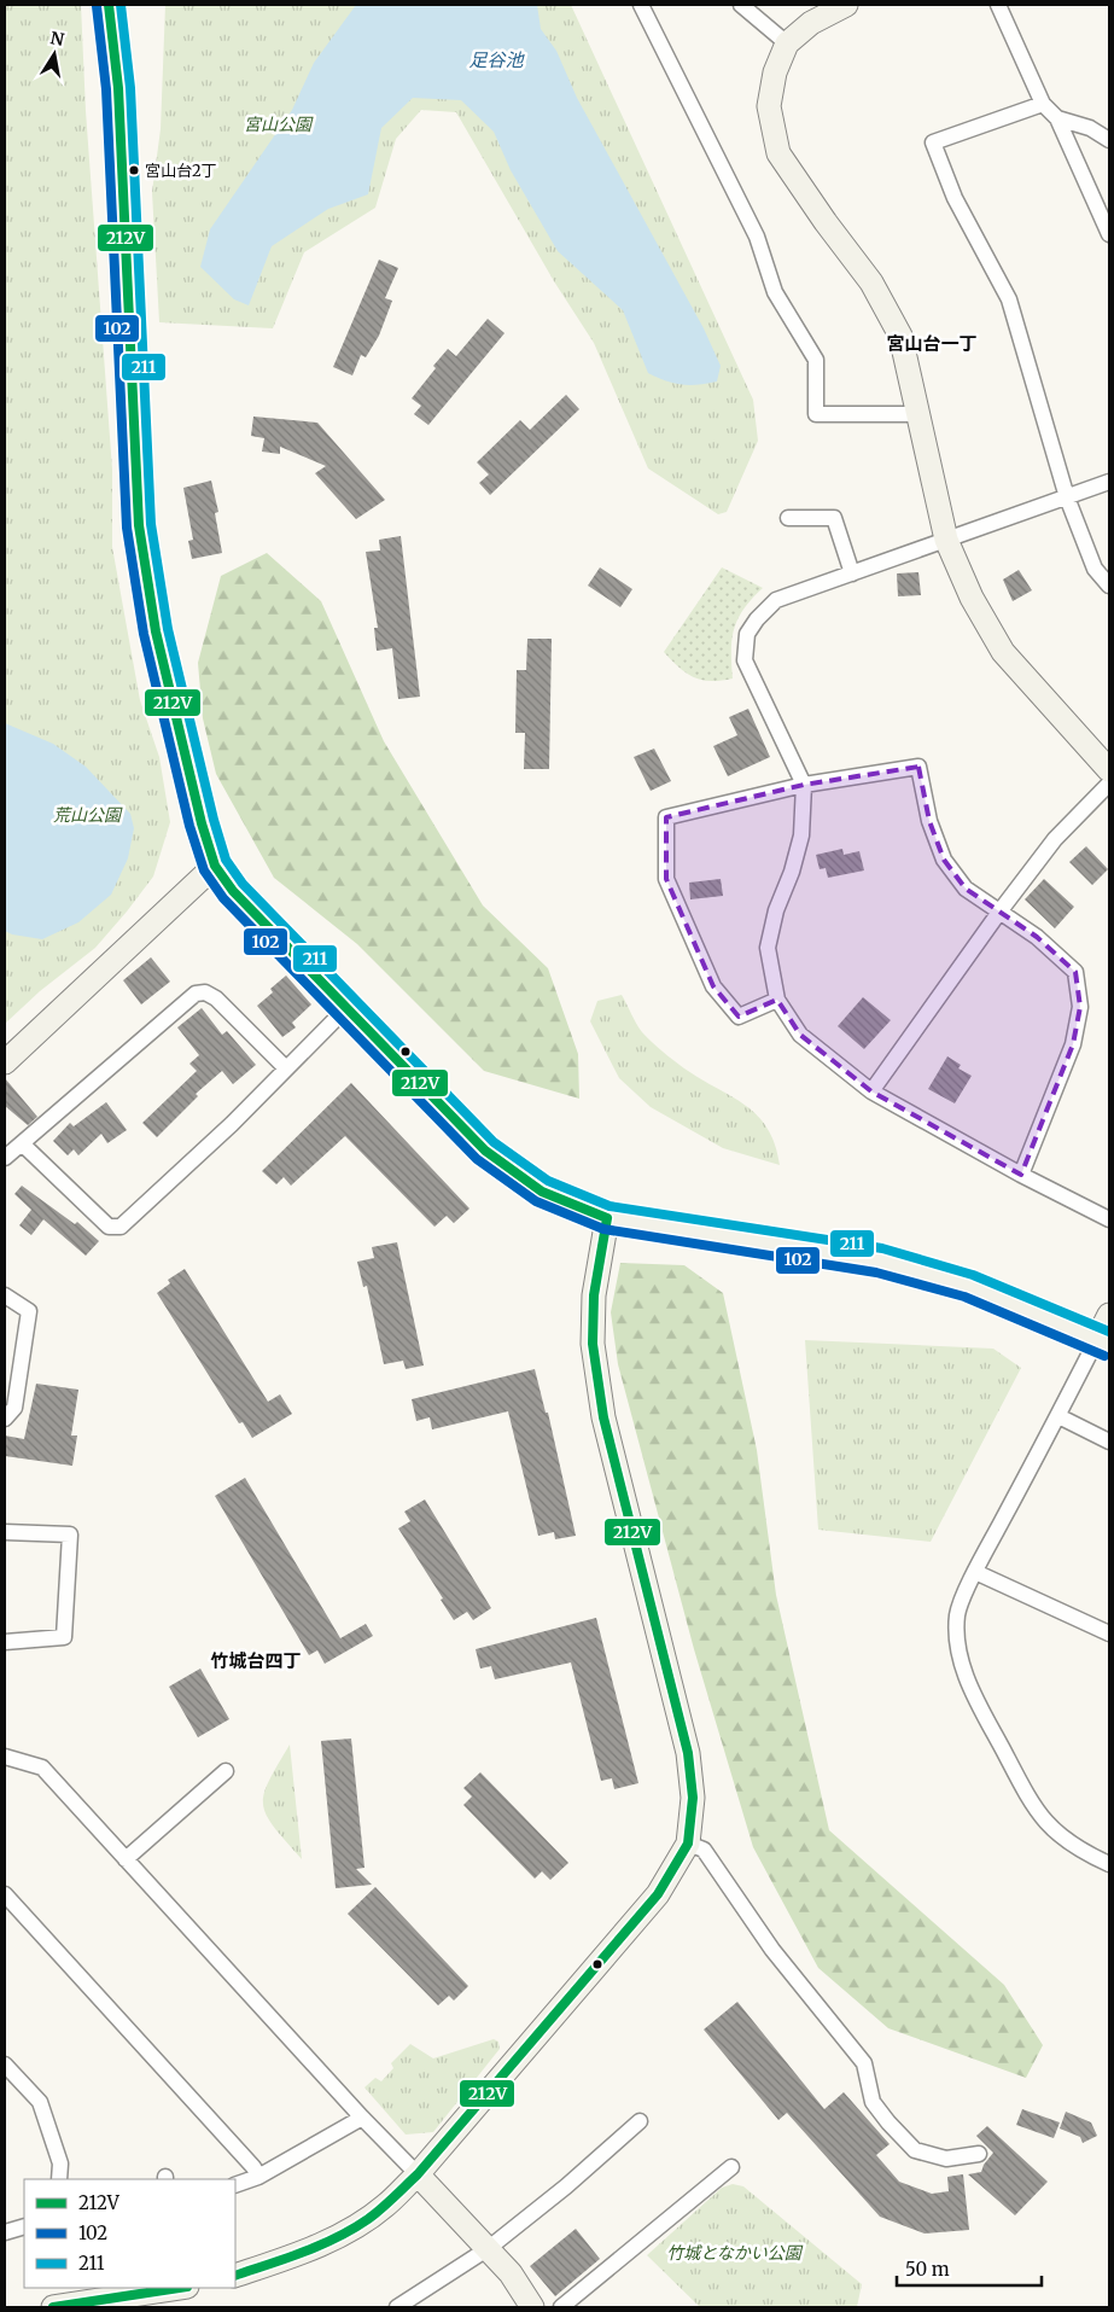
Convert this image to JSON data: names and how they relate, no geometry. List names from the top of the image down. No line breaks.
{"districts":["宮山台一丁","竹城台四丁"],"water":["足谷池"],"parks":["宮山公園","荒山公園","竹城となかい公園"],"places":["宮山台2丁"],"lines":["transit line 212V","transit line 211","transit line 102"],"legend":["212V","102","211"],"scale_bar":"50 m","north":"top"}
